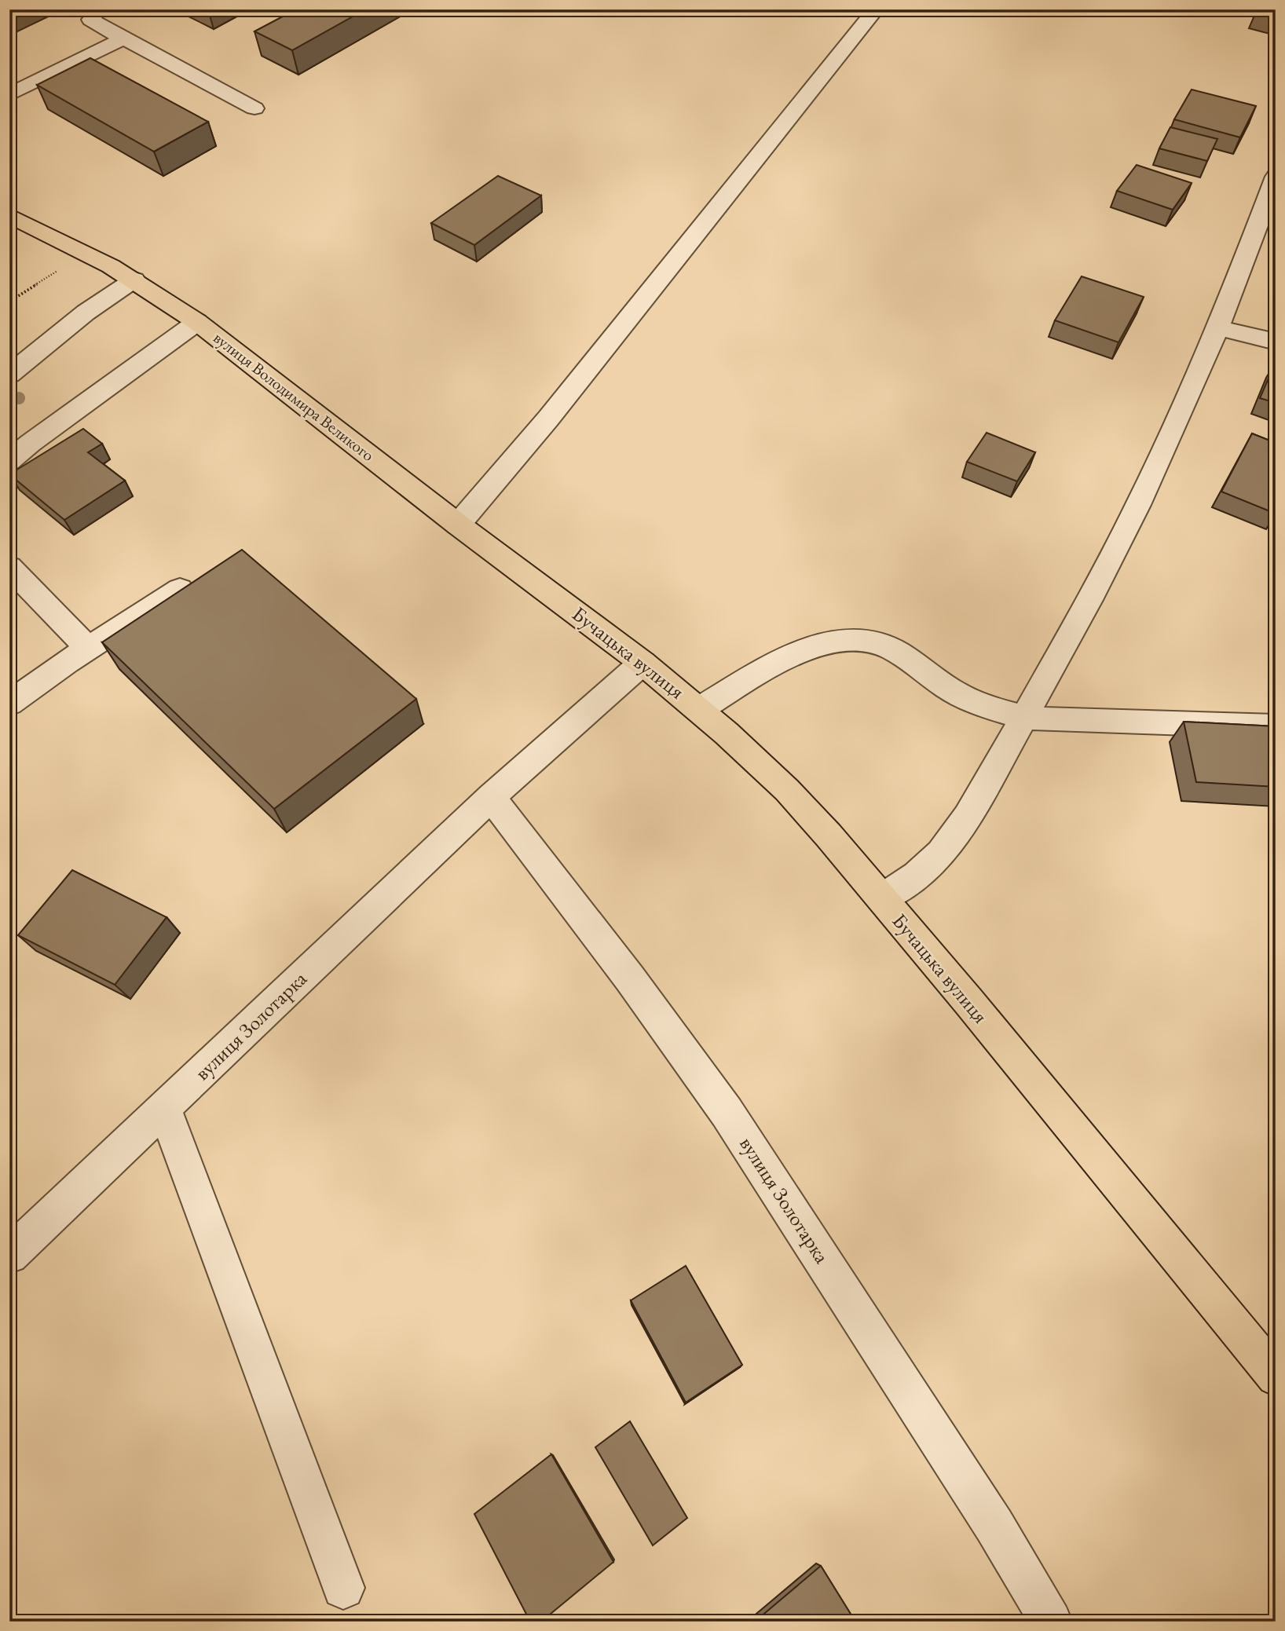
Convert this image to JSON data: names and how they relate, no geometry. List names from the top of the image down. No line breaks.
{"streets":{"main road":["вулиця Володимира Великого","Бучацька вулиця"],"street":["вулиця Золотарка"]},"crossings":[["вулиця Володимира Великого","Бучацька вулиця"],["Бучацька вулиця","вулиця Золотарка"]]}
